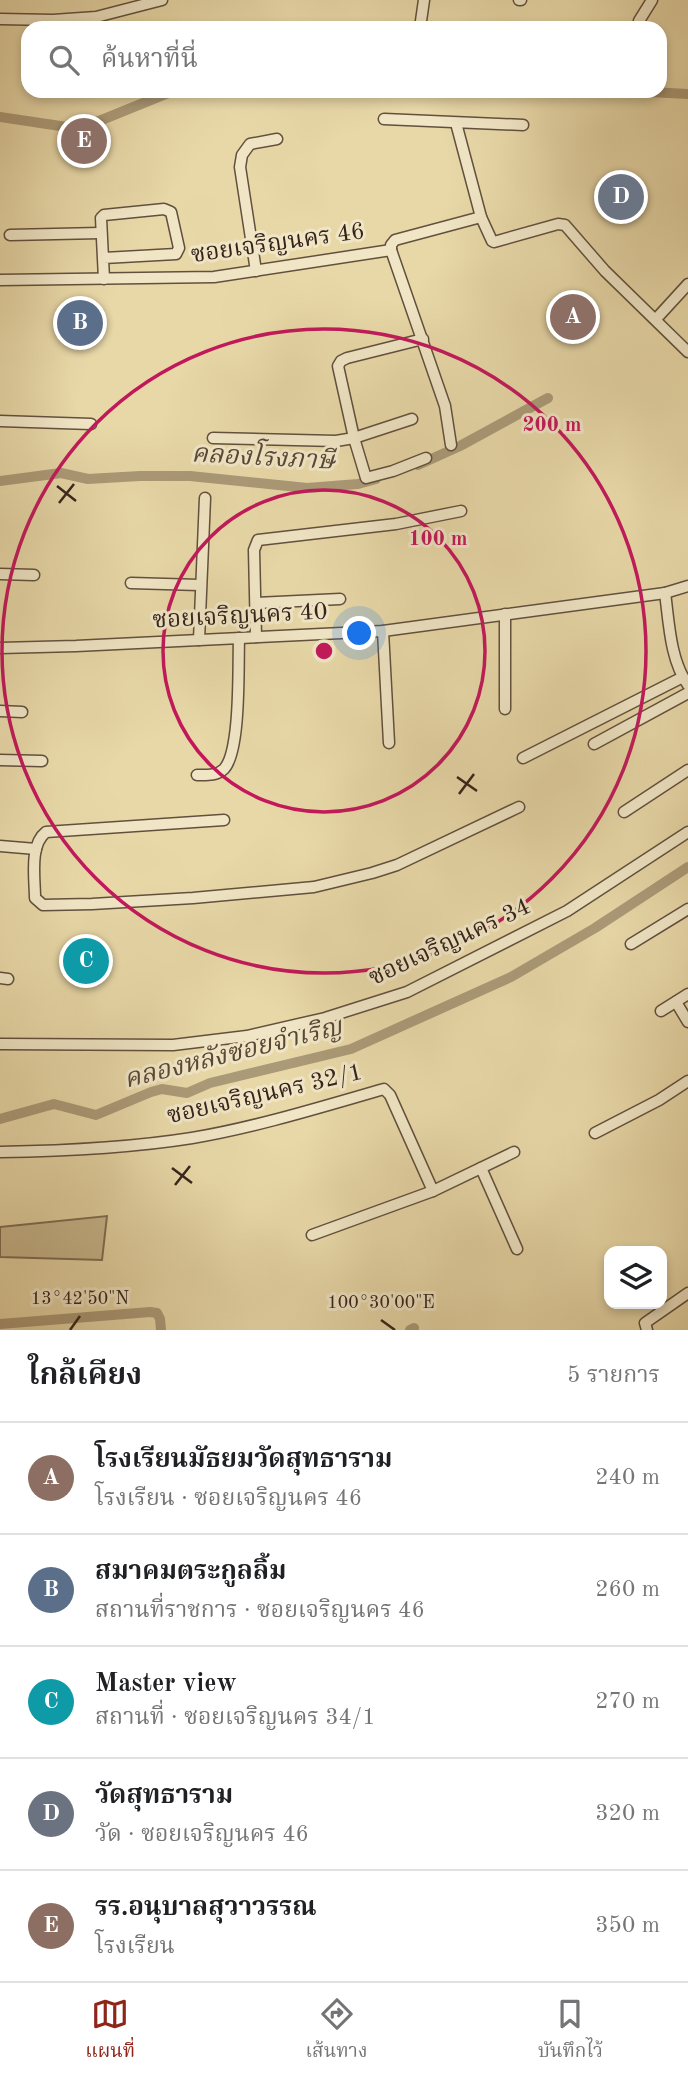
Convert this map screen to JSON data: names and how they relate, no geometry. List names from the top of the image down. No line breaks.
{"streets":{"street":["ซอยเจริญนคร 46","ซอยเจริญนคร 40","ซอยเจริญนคร 34","ซอยเจริญนคร 32/1"]},"water":["คลองโรงภาษี","คลองหลังซอยจำเริญ"],"page":{"search":"ค้นหาที่นี่","pins":["E","D","A","B","C"],"heading":["ใกล้เคียง","5 รายการ"],"list":[{"mark":"A","name":"โรงเรียนมัธยมวัดสุทธาราม","note":"โรงเรียน · ซอยเจริญนคร 46","value":"240 m"},{"mark":"B","name":"สมาคมตระกูลลิ้ม","note":"สถานที่ราชการ · ซอยเจริญนคร 46","value":"260 m"},{"mark":"C","name":"Master view","note":"สถานที่ · ซอยเจริญนคร 34/1","value":"270 m"},{"mark":"D","name":"วัดสุทธาราม","note":"วัด · ซอยเจริญนคร 46","value":"320 m"},{"mark":"E","name":"รร.อนุบาลสุวาวรรณ","note":"โรงเรียน","value":"350 m"}],"nav":["แผนที่","เส้นทาง","บันทึกไว้"]},"coordinates":["13°42'50\"N","100°30'00\"E"],"rings":["200 m","100 m"]}
